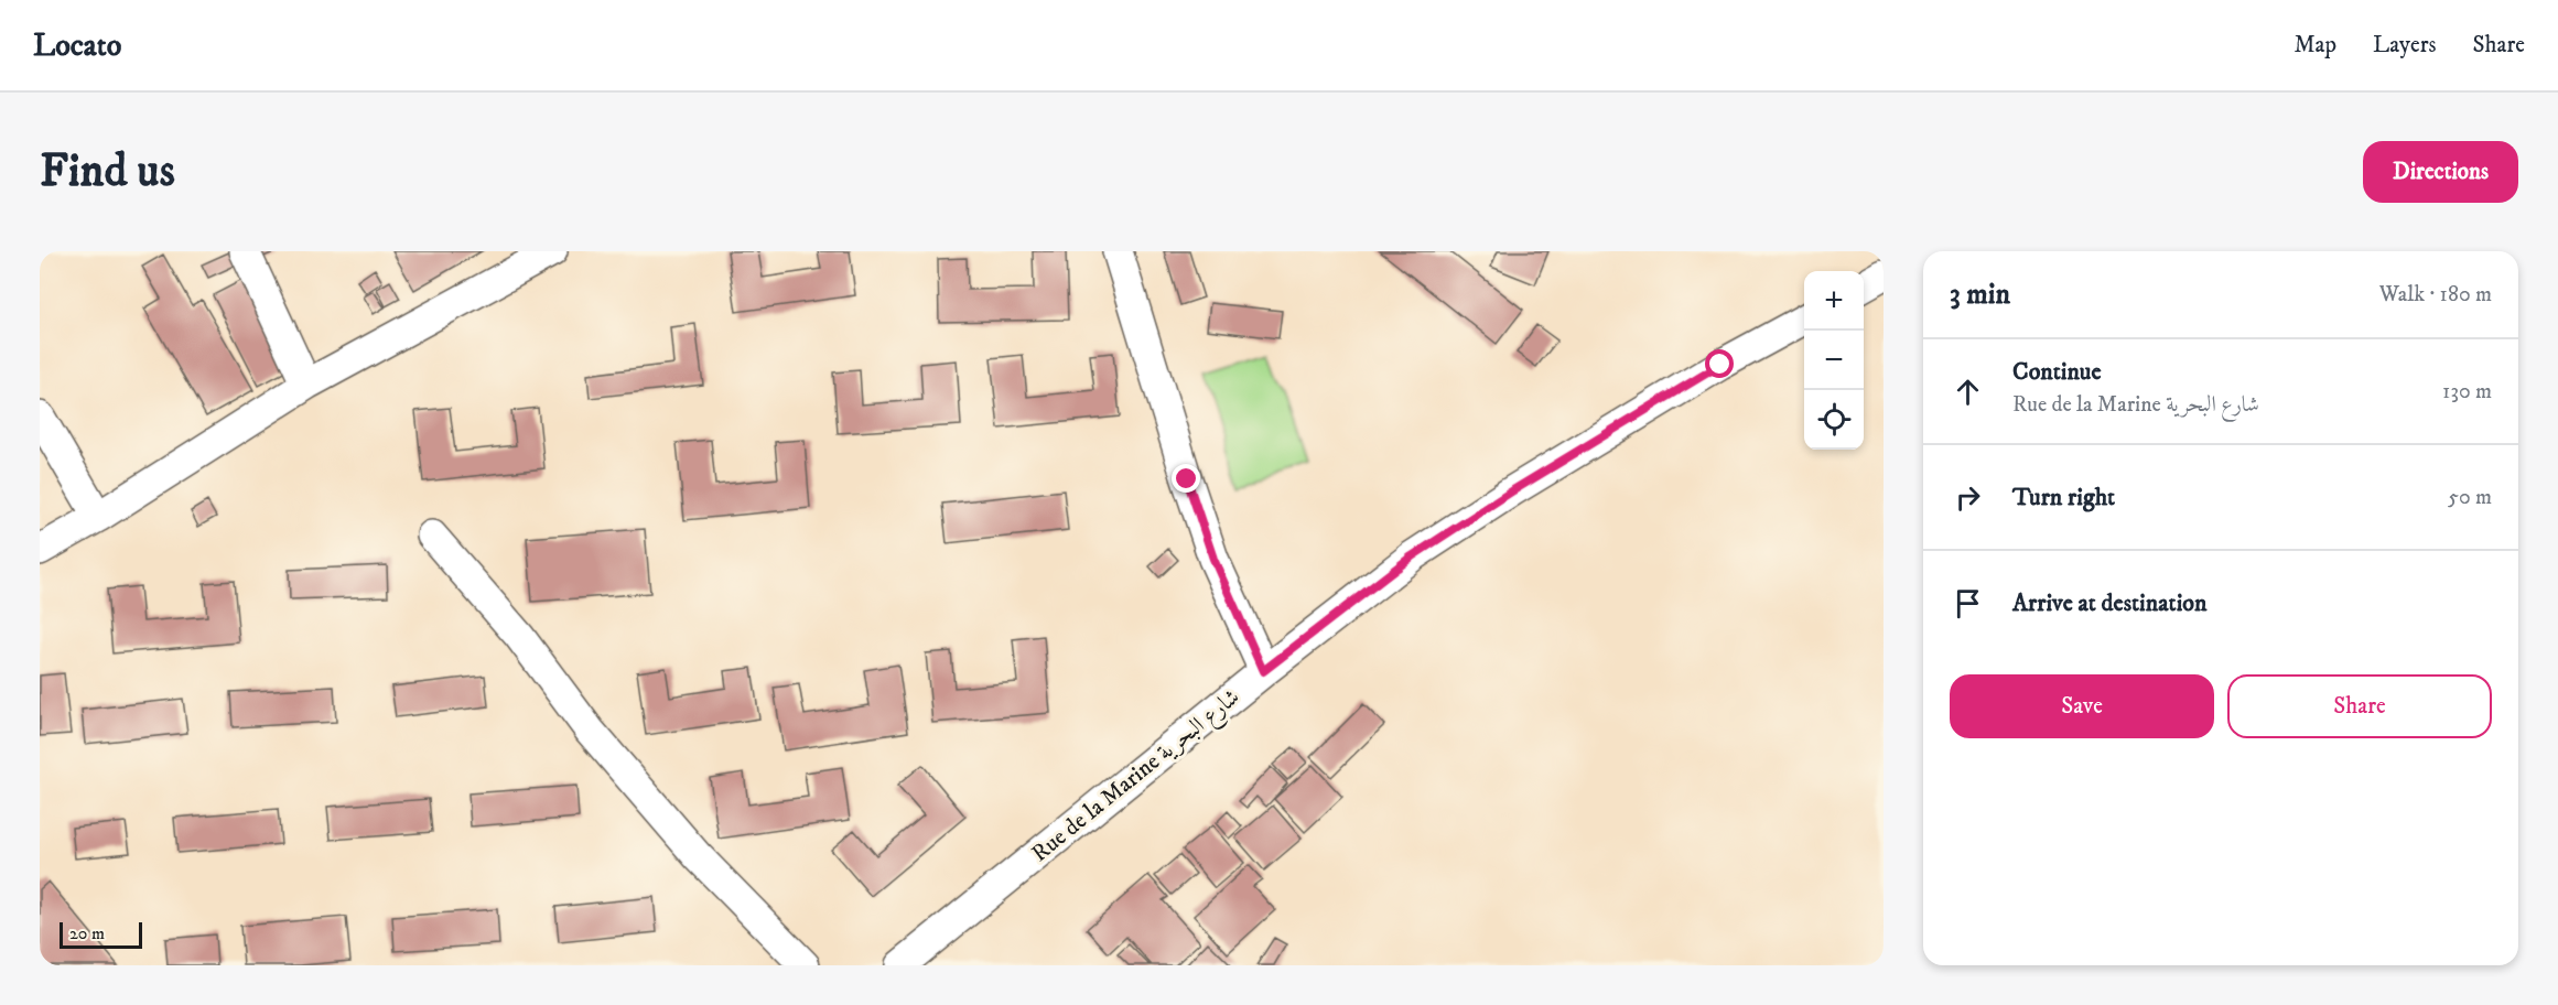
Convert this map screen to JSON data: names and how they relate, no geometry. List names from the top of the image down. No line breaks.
{"streets":{"street":["Rue de la Marine شارع البحرية"]},"scale_bar":"20 m","page":{"header":"Locato","nav":["Map","Layers","Share"],"buttons":["Directions",["Save","Share"]],"title":"Find us","heading":["3 min","Walk · 180 m"],"map_buttons":["+","−"],"list":[["Continue","Rue de la Marine شارع البحرية","130 m"],["Turn right","50 m"],"Arrive at destination"],"scale":"20 m"}}
